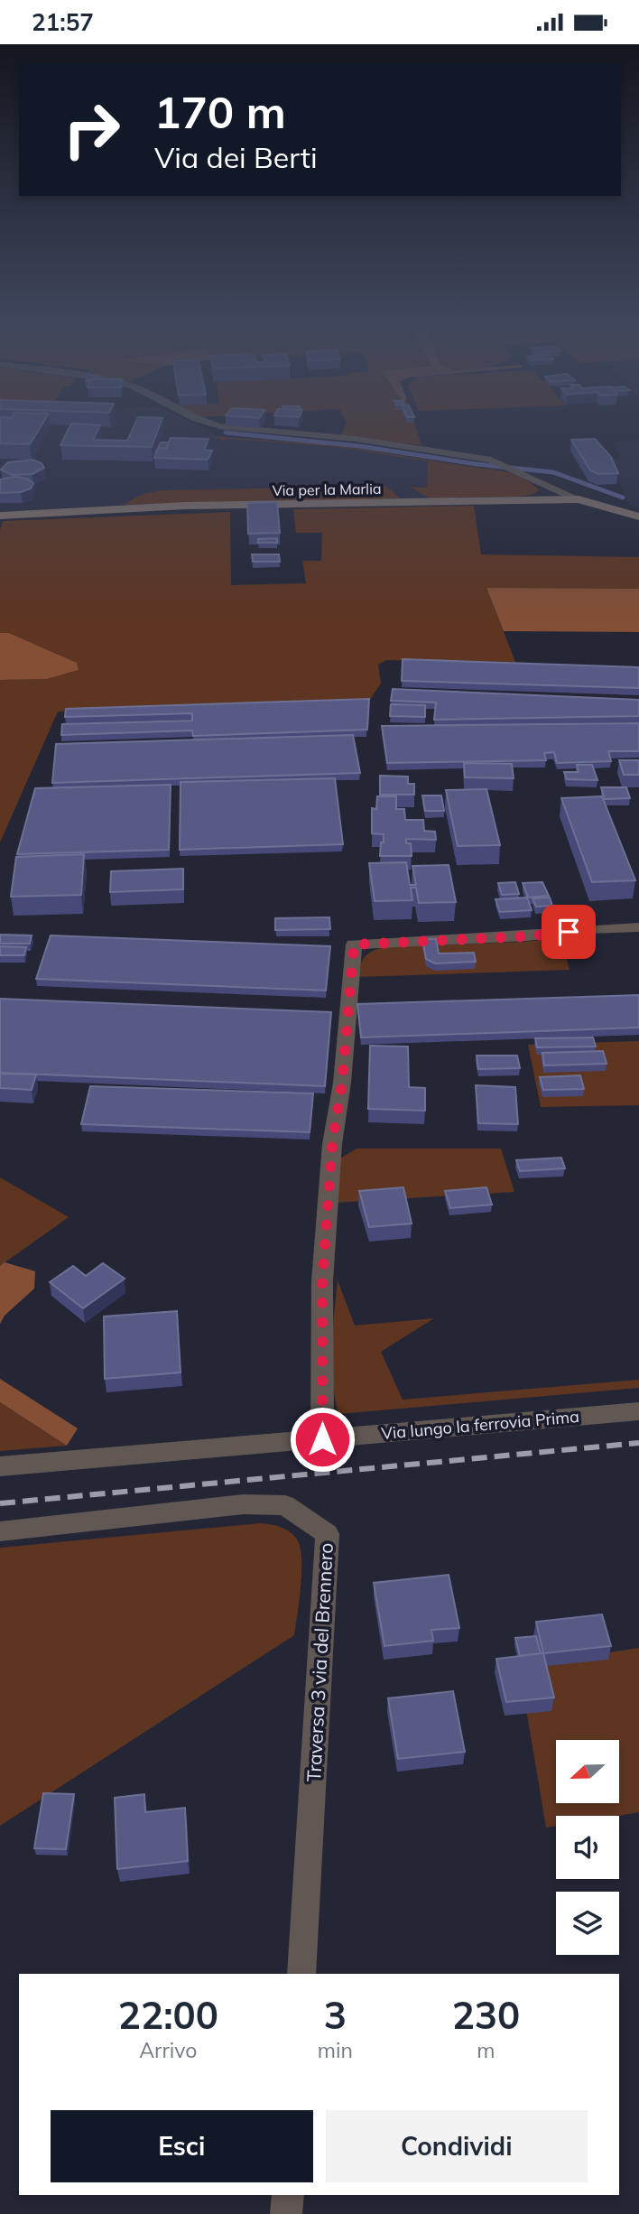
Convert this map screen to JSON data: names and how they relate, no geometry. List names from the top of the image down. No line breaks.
{"streets":{"street":["Via per la Marlia","Via lungo la ferrovia Prima","Traversa 3 via del Brennero"]},"north":"left","page":{"status":"21:57","turn":["170 m","Via dei Berti"],"eta":["22:00","Arrivo","3","min","230","m"],"buttons":["Esci","Condividi"]}}
